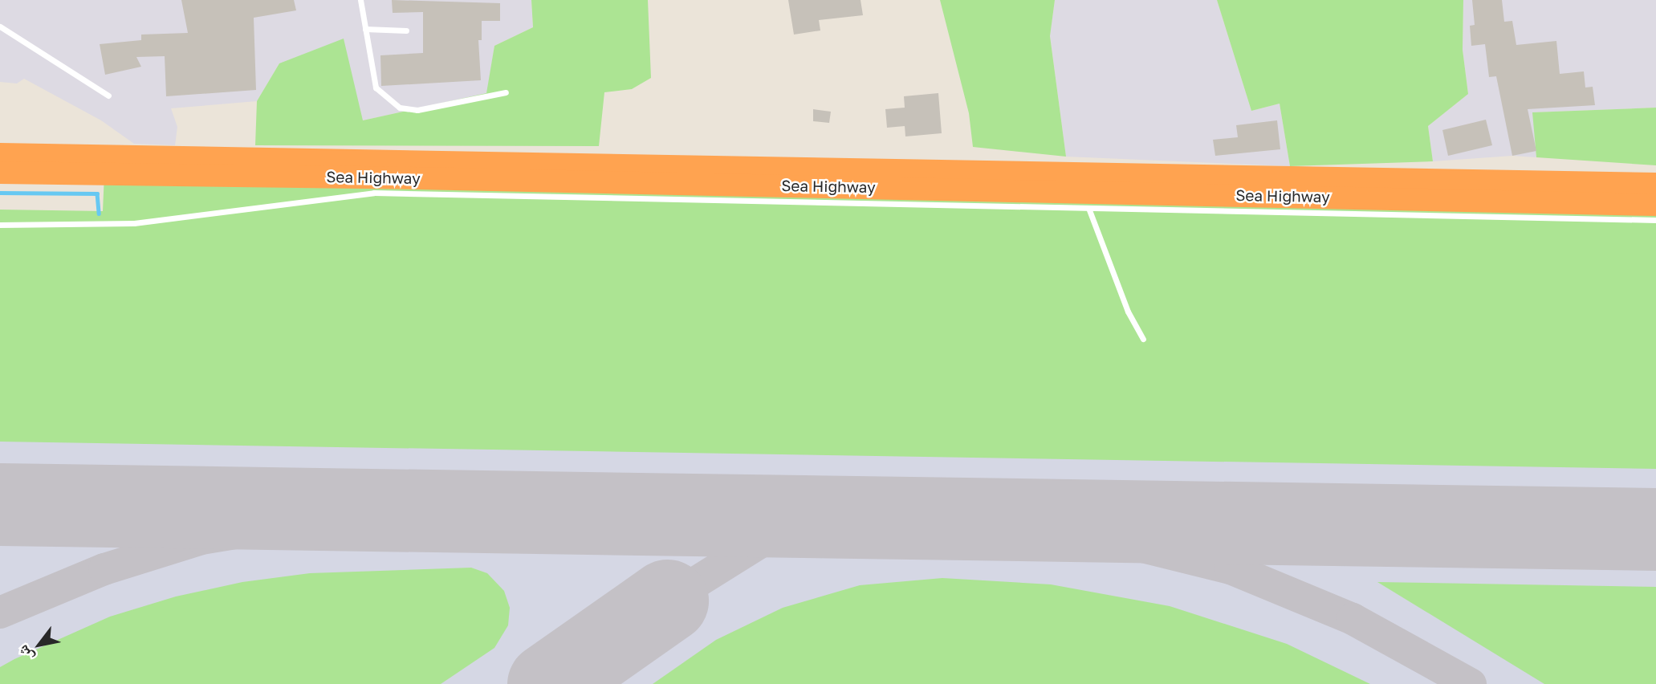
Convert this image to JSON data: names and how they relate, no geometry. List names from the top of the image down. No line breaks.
{"streets":{"highway":["Sea Highway"]},"north":"bottom left"}
